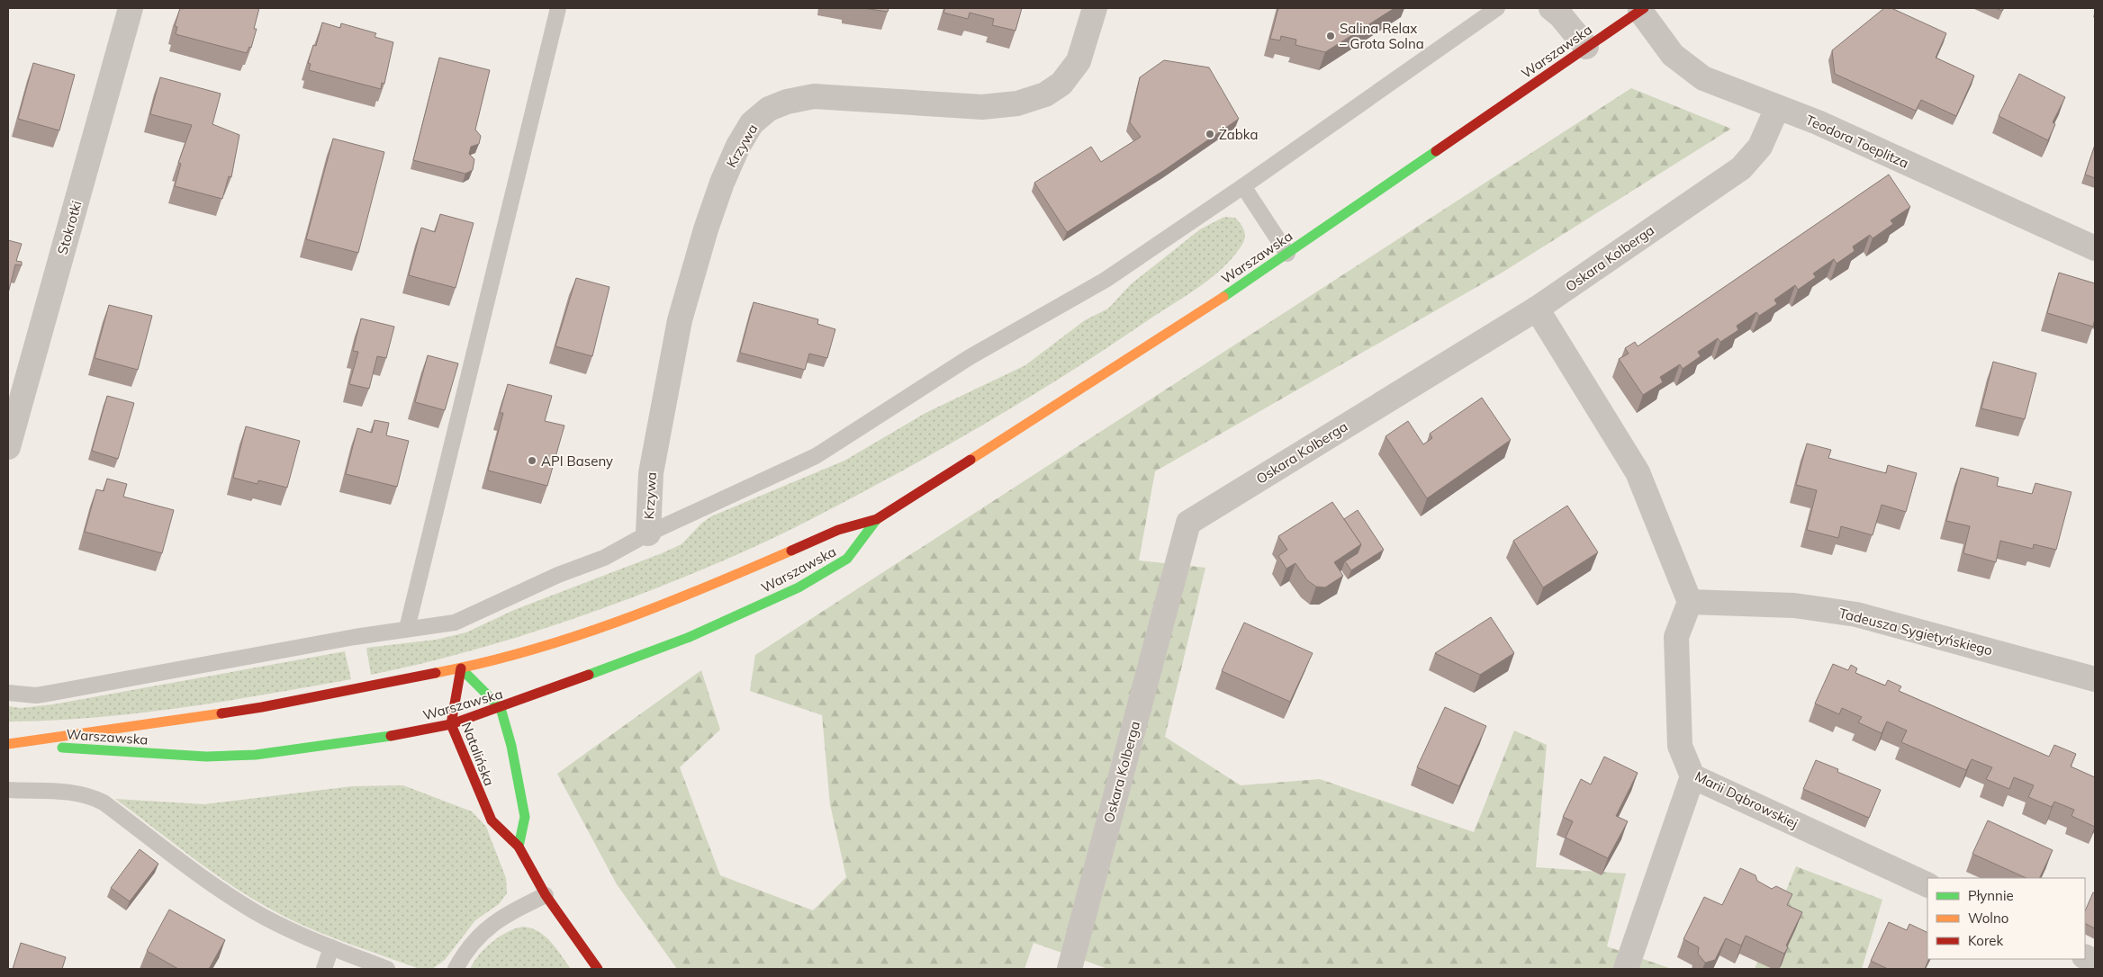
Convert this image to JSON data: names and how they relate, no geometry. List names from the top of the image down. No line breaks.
{"streets":{"main road":["Warszawska","Natalińska"],"street":["Teodora Toeplitza","Krzywa","Stokrotki","Oskara Kolberga","Tadeusza Sygietyńskiego","Marii Dąbrowskiej"]},"crossings":[["Warszawska","Teodora Toeplitza"],["Warszawska","Natalińska"],["Teodora Toeplitza","Oskara Kolberga"],["Tadeusza Sygietyńskiego","Marii Dąbrowskiej"]],"places":["Salina Relax – Grota Solna","Żabka","API Baseny"],"legend":["Płynnie","Wolno","Korek"]}
